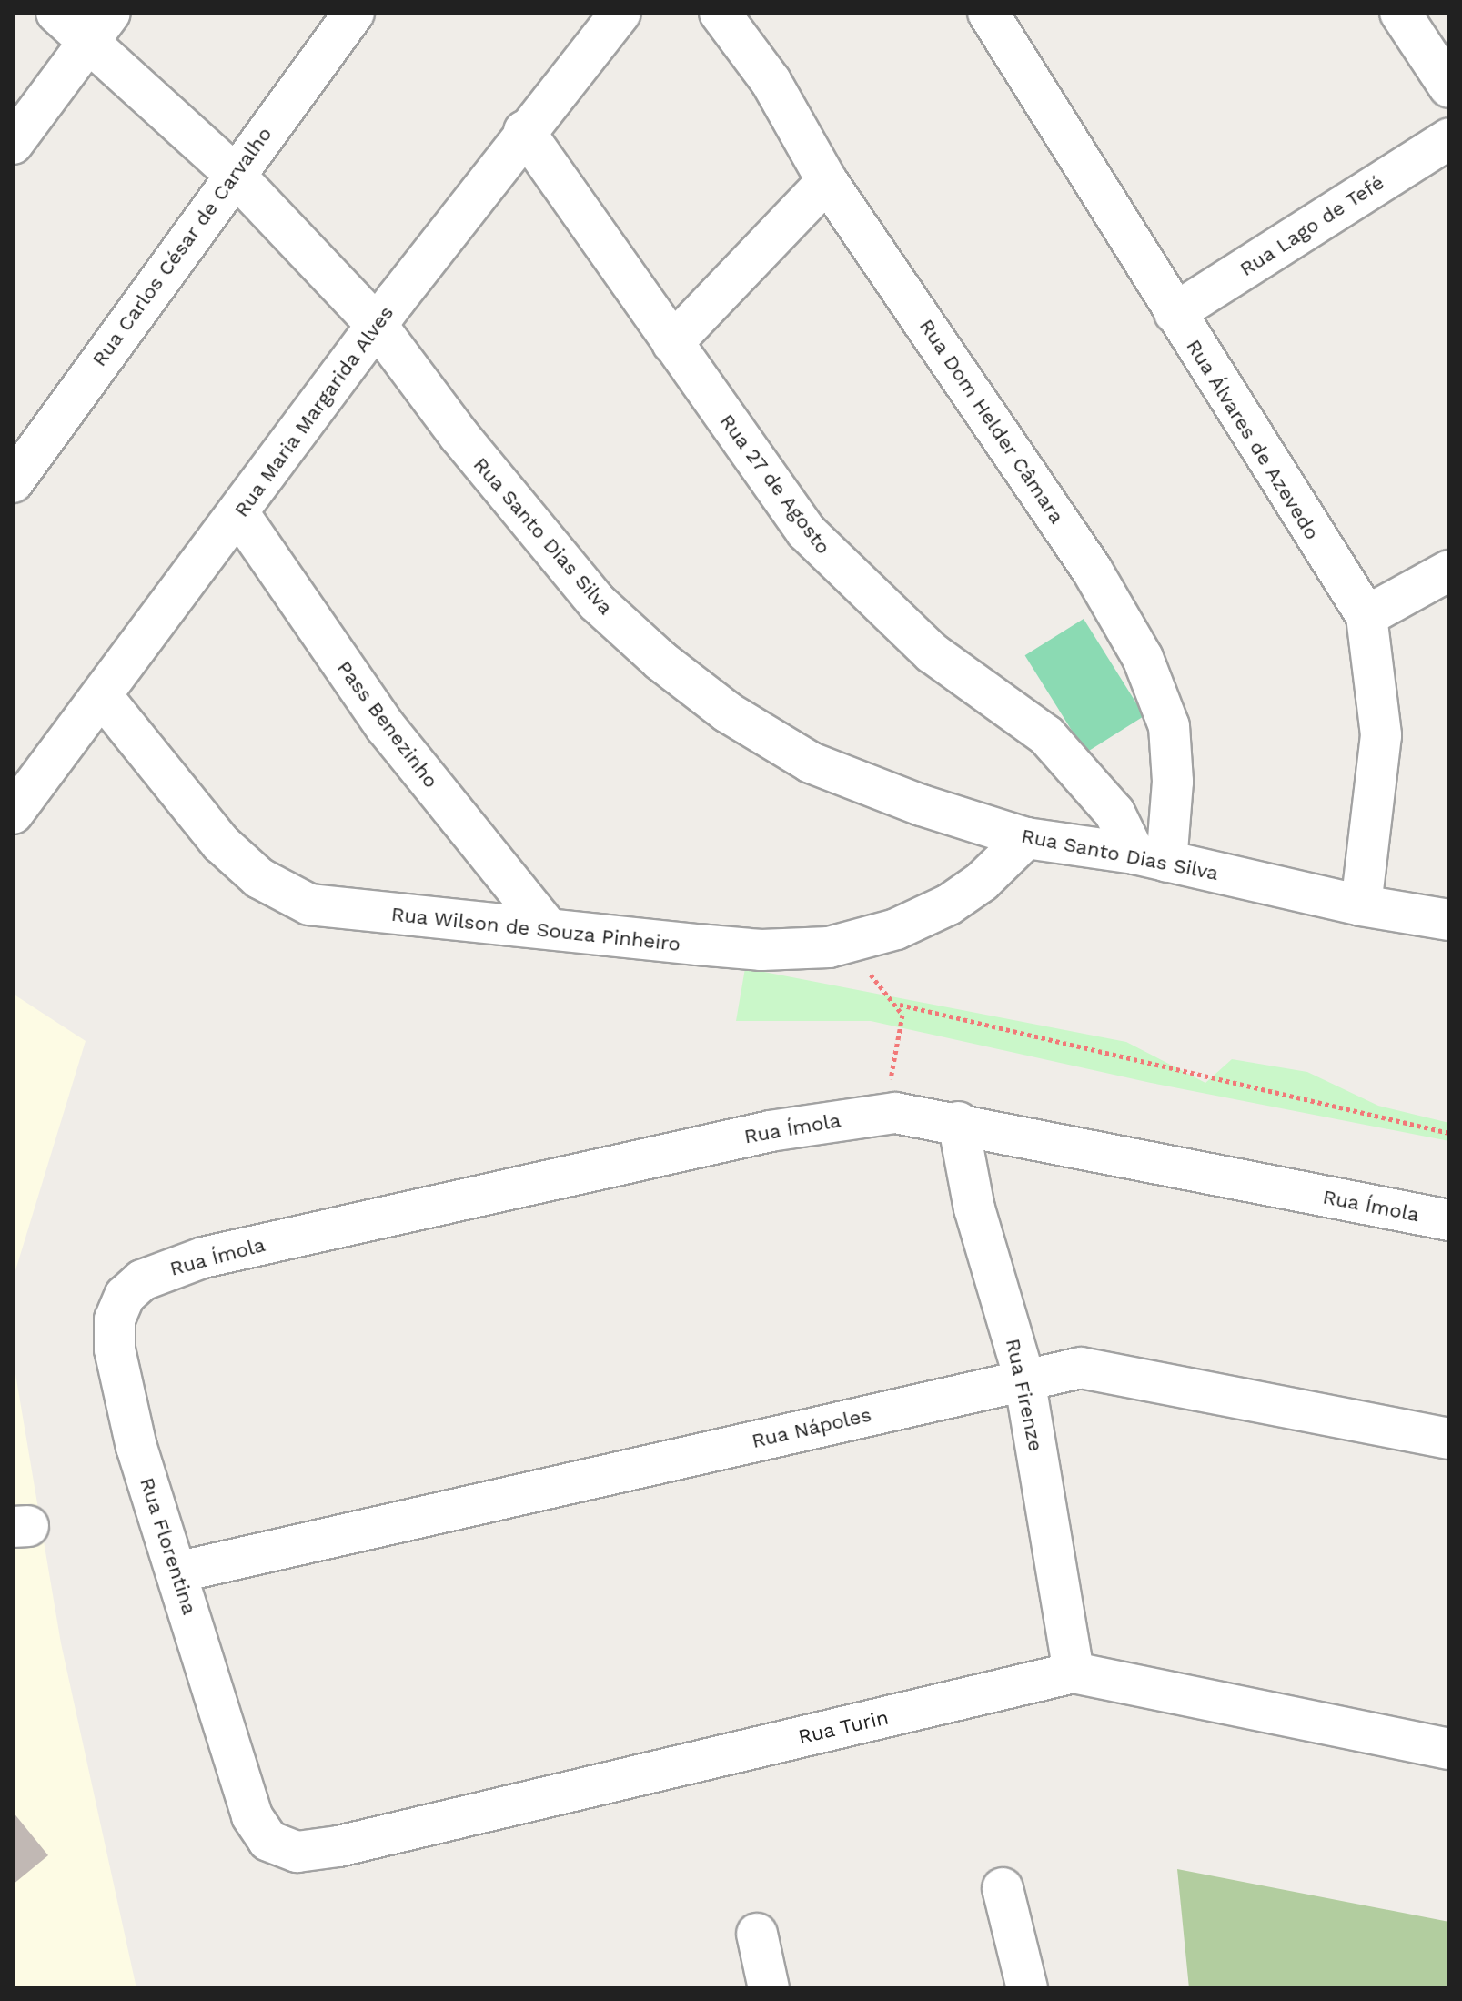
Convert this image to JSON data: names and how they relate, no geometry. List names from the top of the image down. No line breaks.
{"streets":{"street":["Rua Lago de Tefé","Rua Carlos César de Carvalho","Rua Maria Margarida Alves","Rua Dom Helder Câmara","Rua Álvares de Azevedo","Rua 27 de Agosto","Rua Santo Dias Silva","Pass Benezinho","Rua Wilson de Souza Pinheiro","Rua Ímola","Rua Firenze","Rua Nápoles","Rua Florentina","Rua Turin"]},"crossings":[["Rua Lago de Tefé","Rua Álvares de Azevedo"],["Rua Carlos César de Carvalho","Rua Santo Dias Silva"],["Rua Maria Margarida Alves","Rua 27 de Agosto"],["Rua Maria Margarida Alves","Rua Santo Dias Silva"],["Rua Maria Margarida Alves","Pass Benezinho"],["Rua Maria Margarida Alves","Rua Wilson de Souza Pinheiro"],["Rua Dom Helder Câmara","Rua 27 de Agosto"],["Rua Dom Helder Câmara","Rua Santo Dias Silva"],["Rua Álvares de Azevedo","Rua Santo Dias Silva"],["Rua 27 de Agosto","Rua Santo Dias Silva"],["Rua Santo Dias Silva","Rua Wilson de Souza Pinheiro"],["Pass Benezinho","Rua Wilson de Souza Pinheiro"],["Rua Ímola","Rua Firenze"],["Rua Ímola","Rua Florentina"],["Rua Firenze","Rua Nápoles"],["Rua Firenze","Rua Turin"],["Rua Nápoles","Rua Florentina"],["Rua Florentina","Rua Turin"]]}
